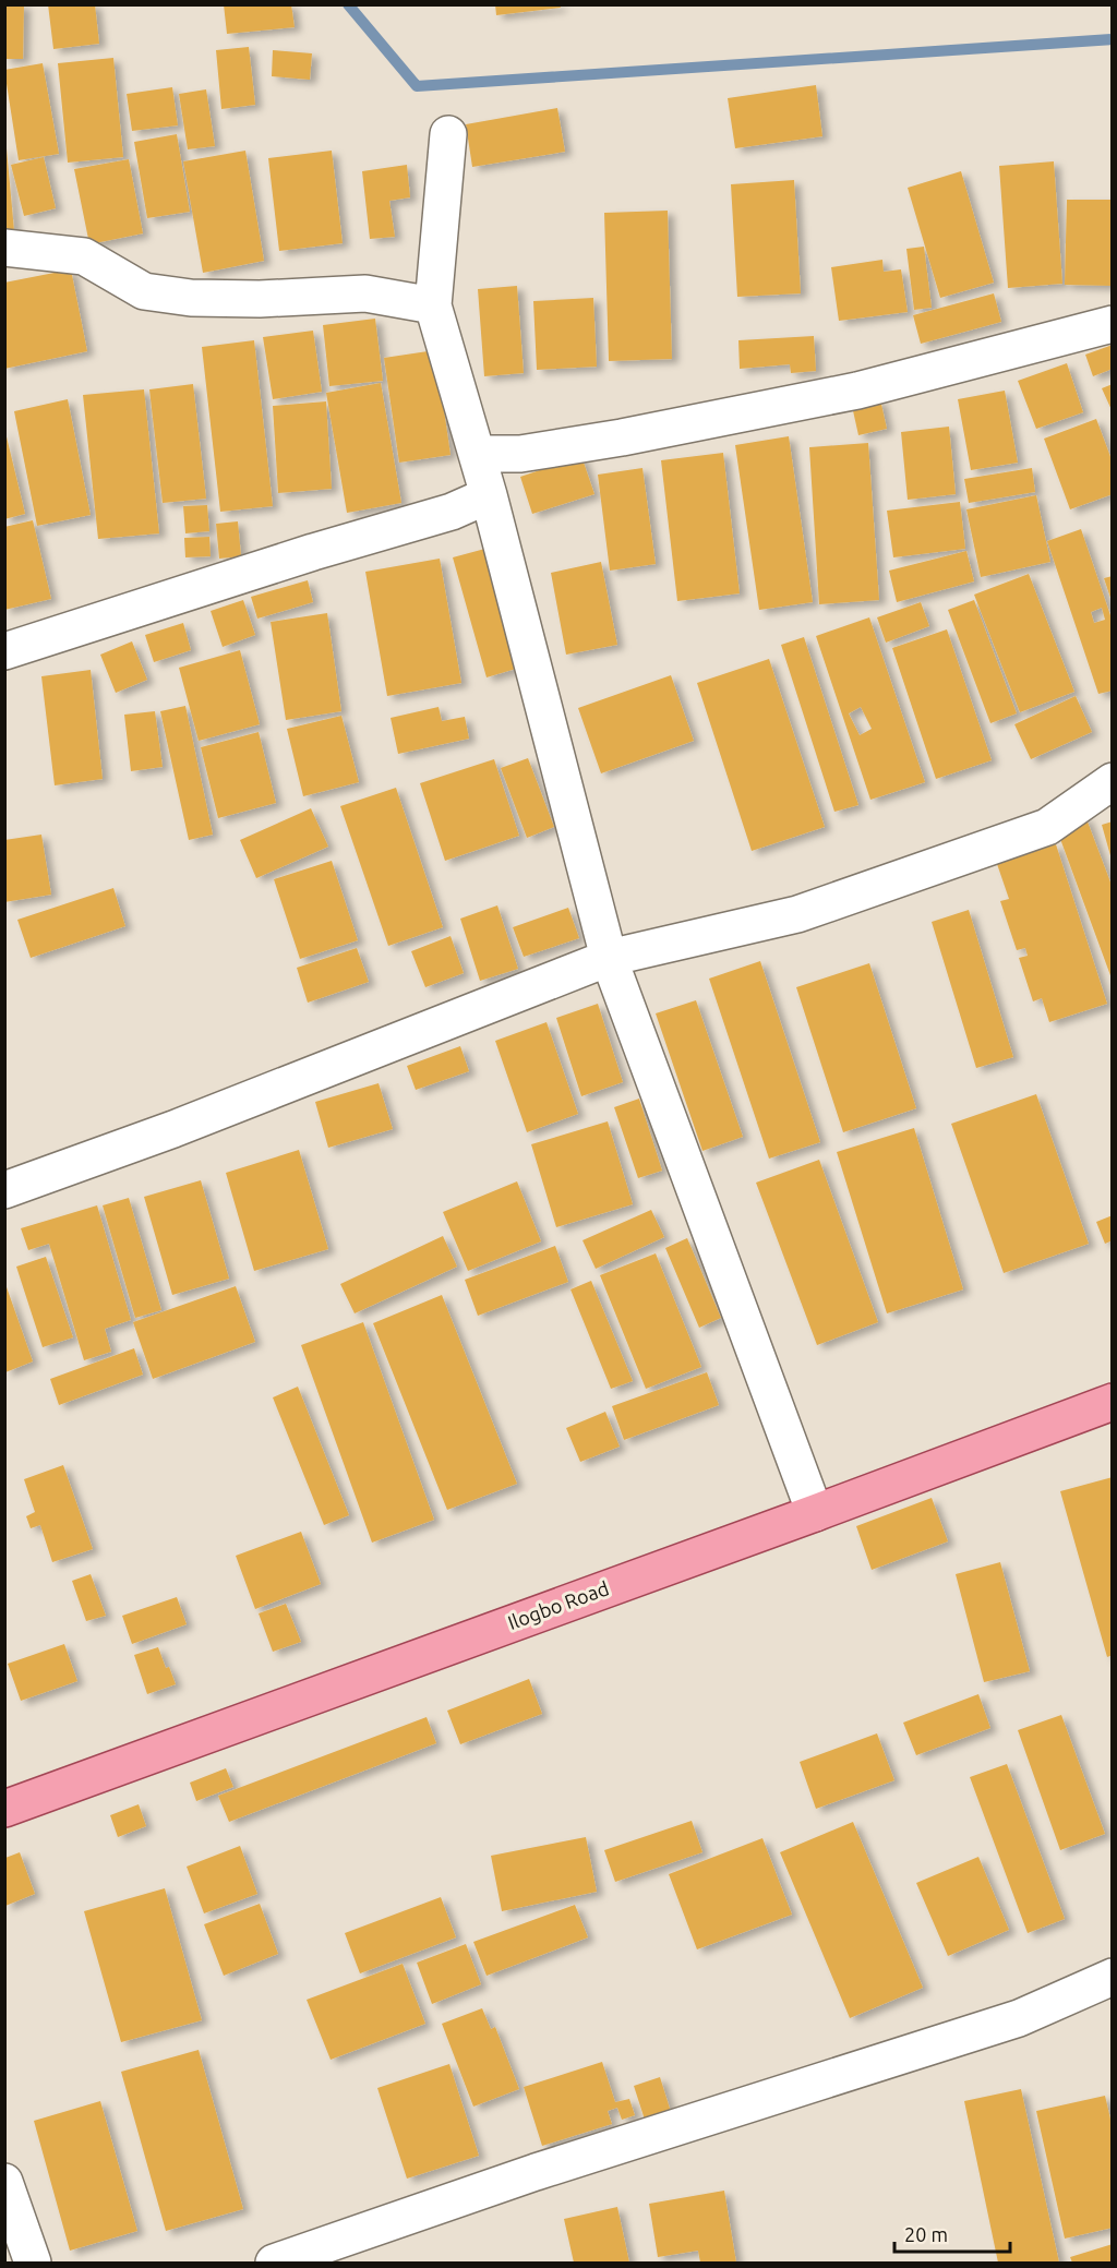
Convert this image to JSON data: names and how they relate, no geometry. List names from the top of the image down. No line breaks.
{"streets":{"main road":["Ilogbo Road"]},"scale_bar":"20 m"}
